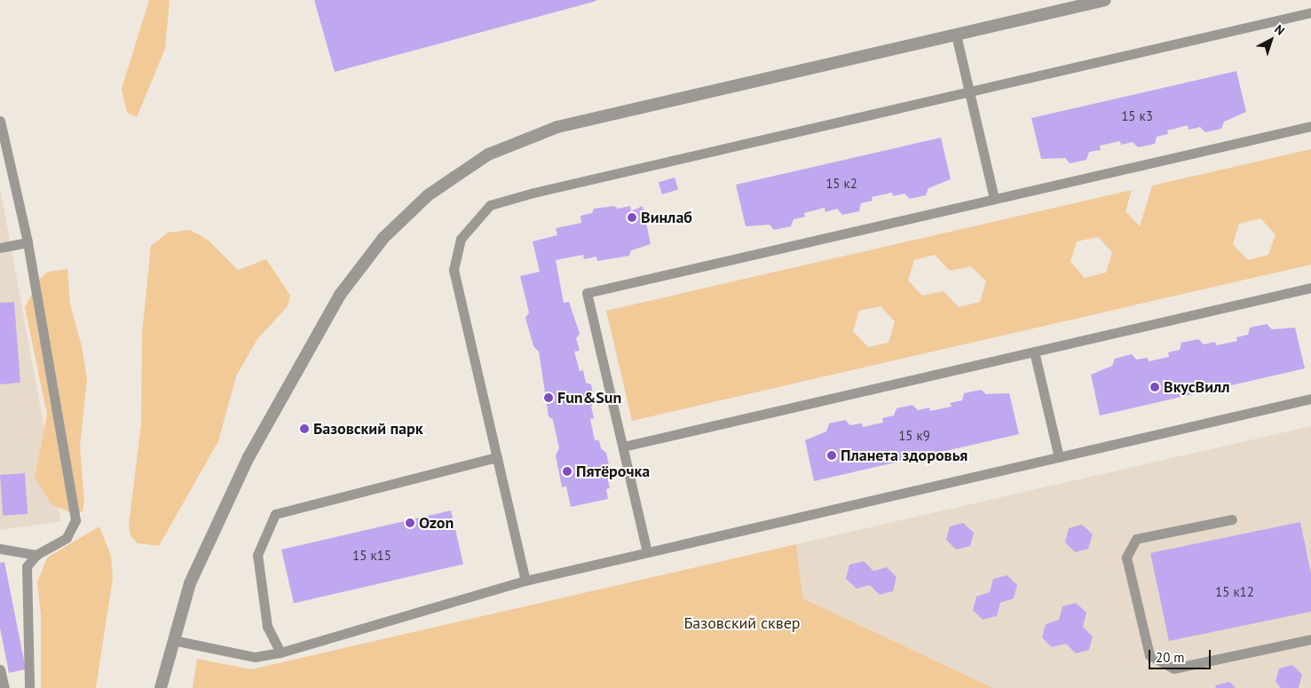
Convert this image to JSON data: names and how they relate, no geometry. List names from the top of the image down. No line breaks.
{"parks":["Базовский сквер"],"places":["Винлаб","ВкусВилл","Fun&Sun","Базовский парк","Планета здоровья","Пятёрочка","Ozon"],"house_numbers":["15 к3","15 к2","15 к9","15 к15","15 к12"],"scale_bar":"20 m","north":"top right"}
